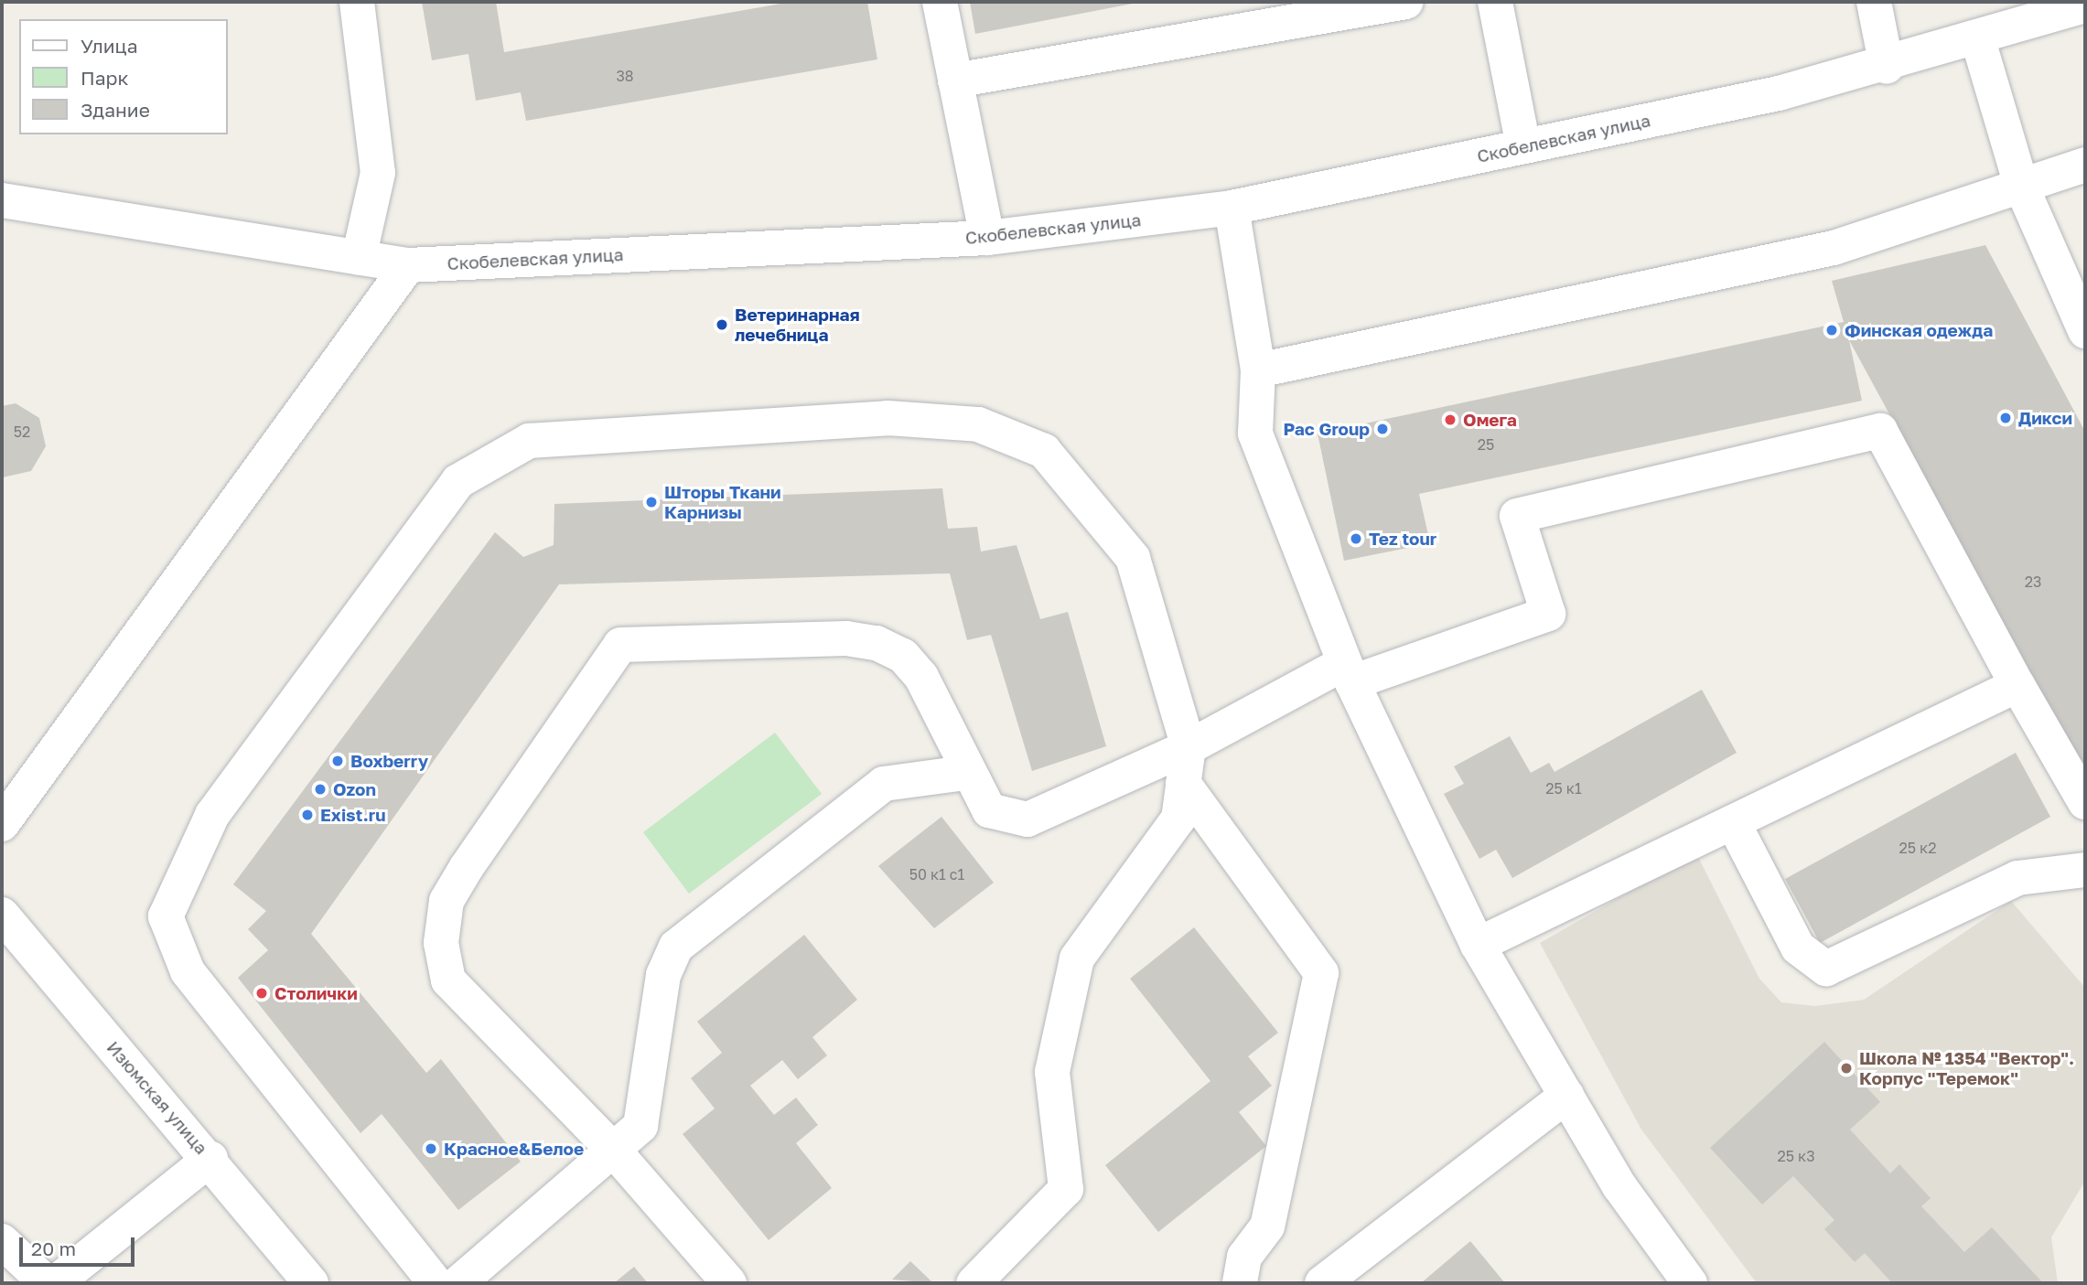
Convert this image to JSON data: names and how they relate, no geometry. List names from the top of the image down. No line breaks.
{"streets":{"street":["Скобелевская улица","Изюмская улица"]},"places":["Ветеринарная лечебница","Финская одежда","Дикси","Омега","Pac Group","Шторы Ткани Карнизы","Tez tour","Boxberry","Ozon","Exist.ru","Столички","Школа № 1354 \"Вектор\". Корпус \"Теремок\"","Красное&Белое"],"house_numbers":["38","52","25","23","25 к1","25 к2","50 к1 с1","25 к3"],"legend":["Улица","Парк","Здание"],"scale_bar":"20 m"}
